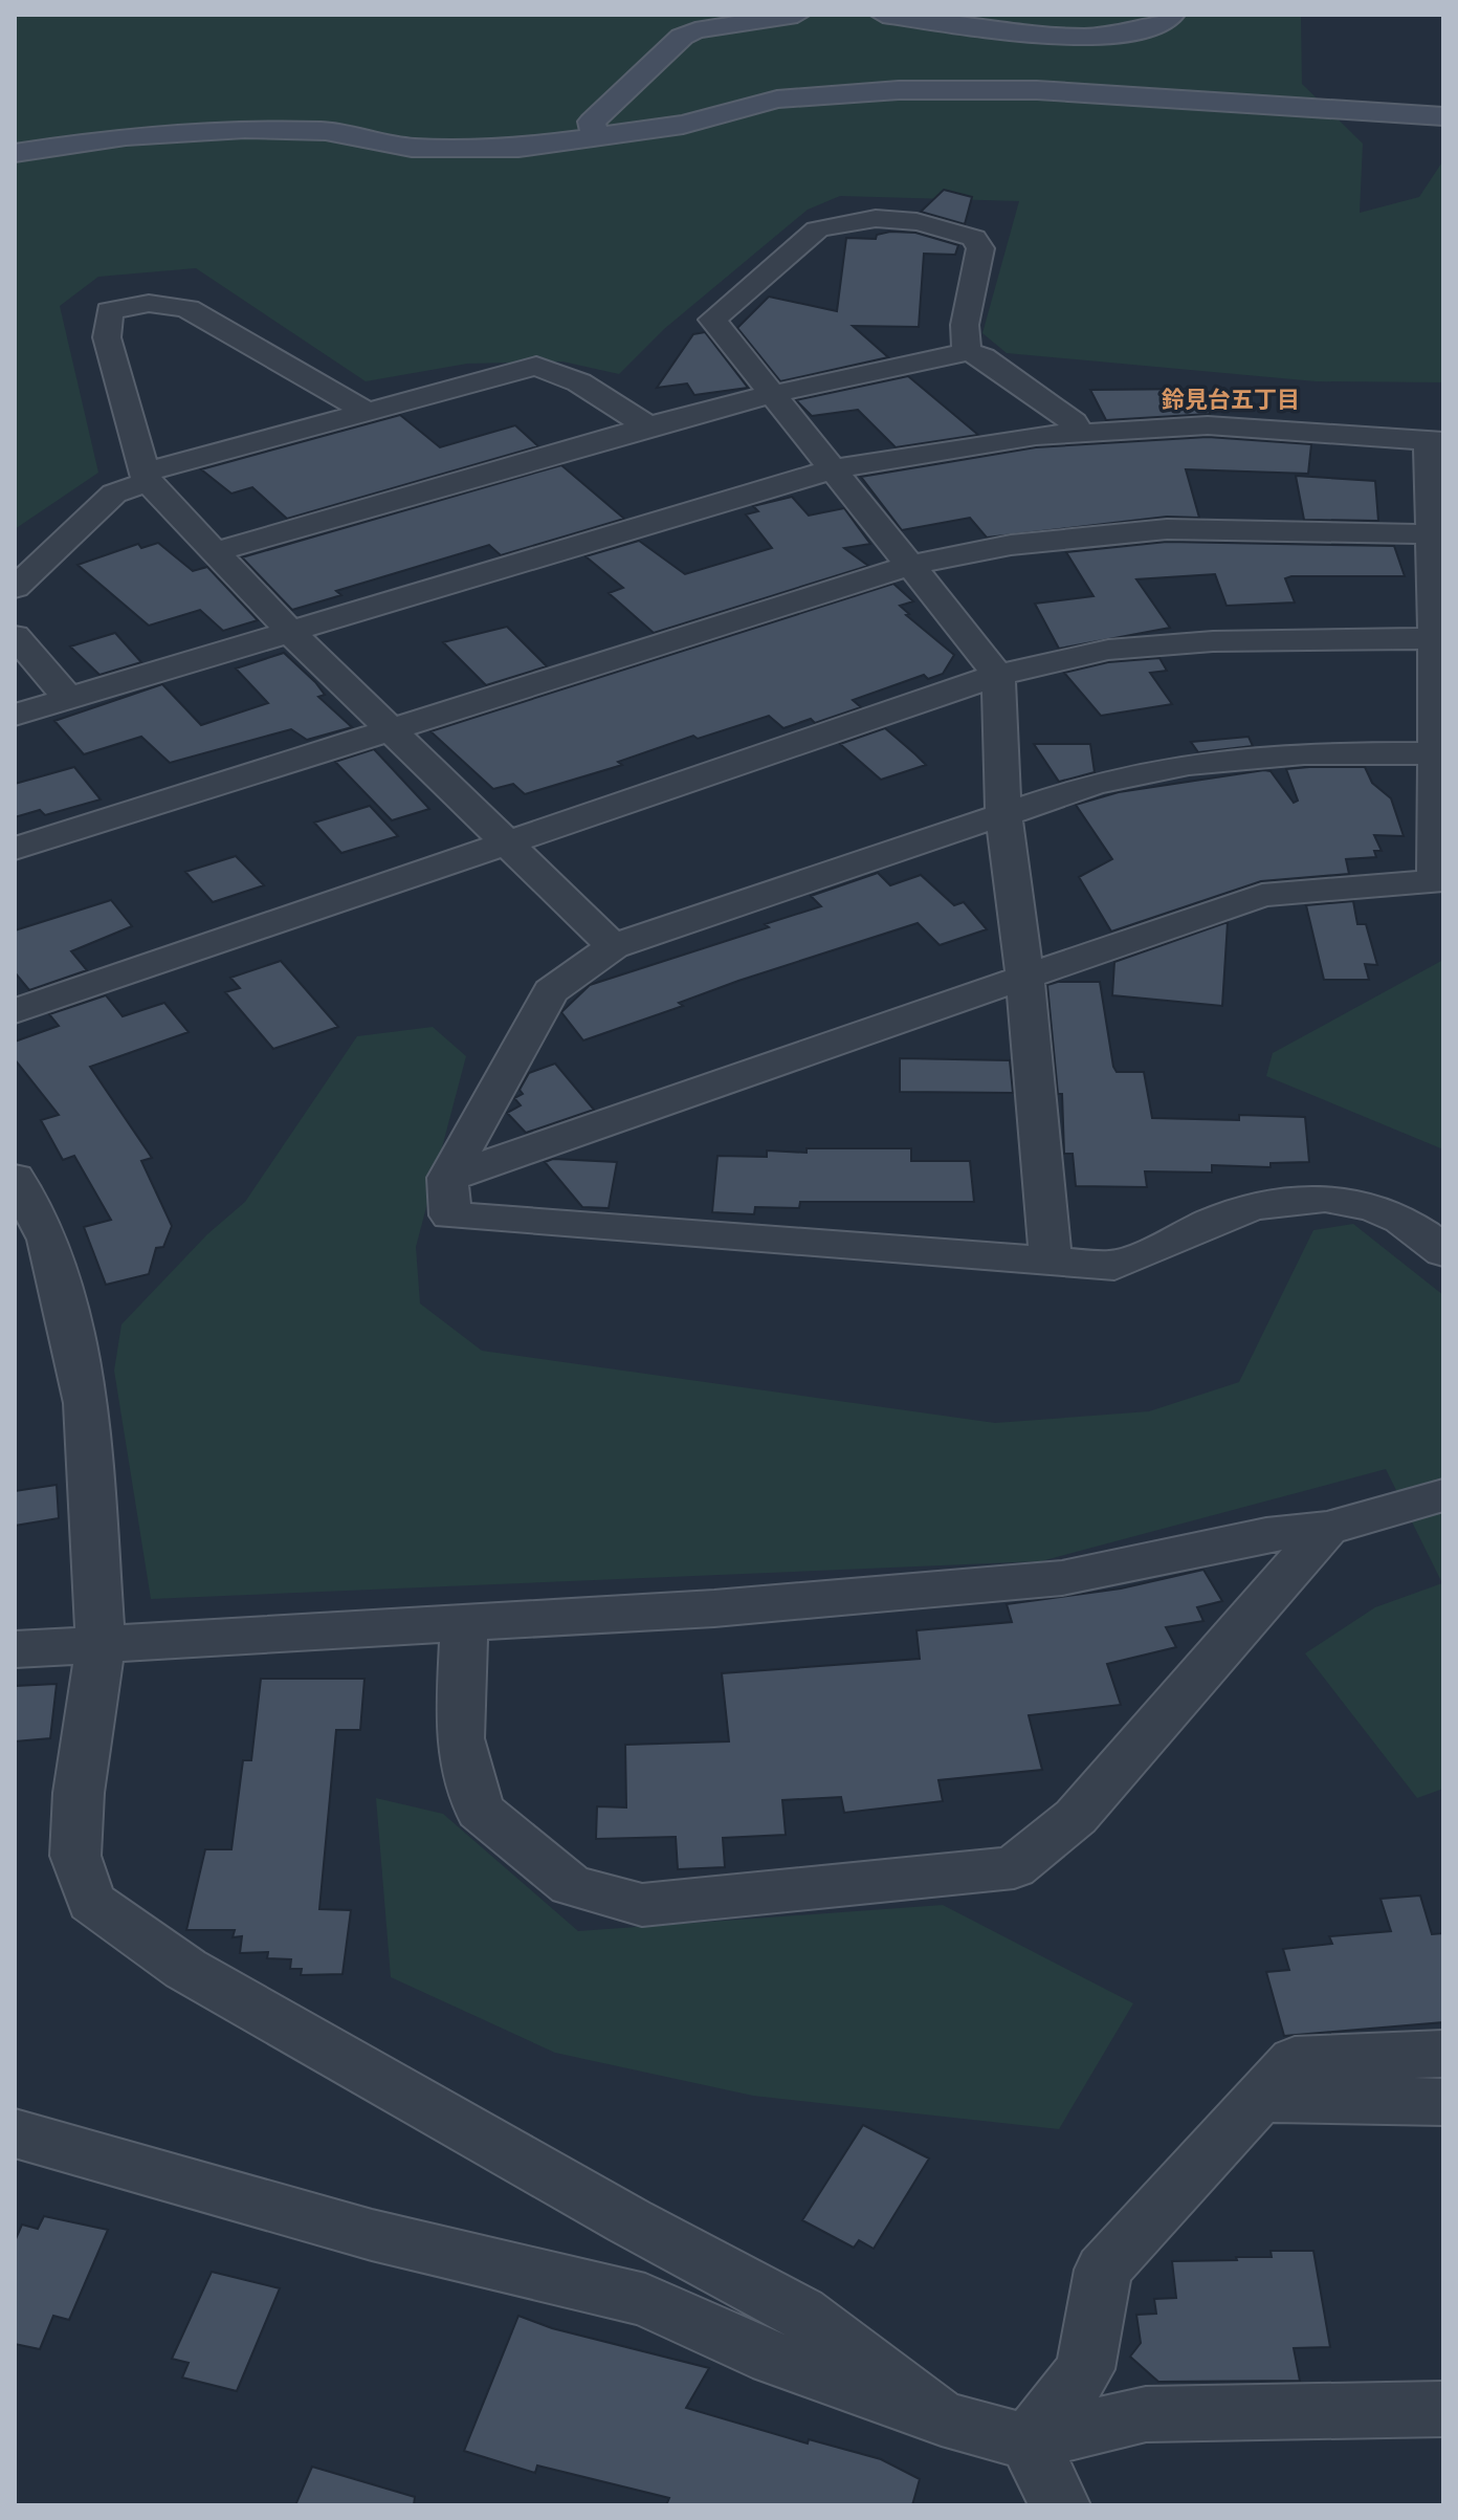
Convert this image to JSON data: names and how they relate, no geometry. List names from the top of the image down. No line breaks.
{"districts":["鈴見台五丁目"]}
